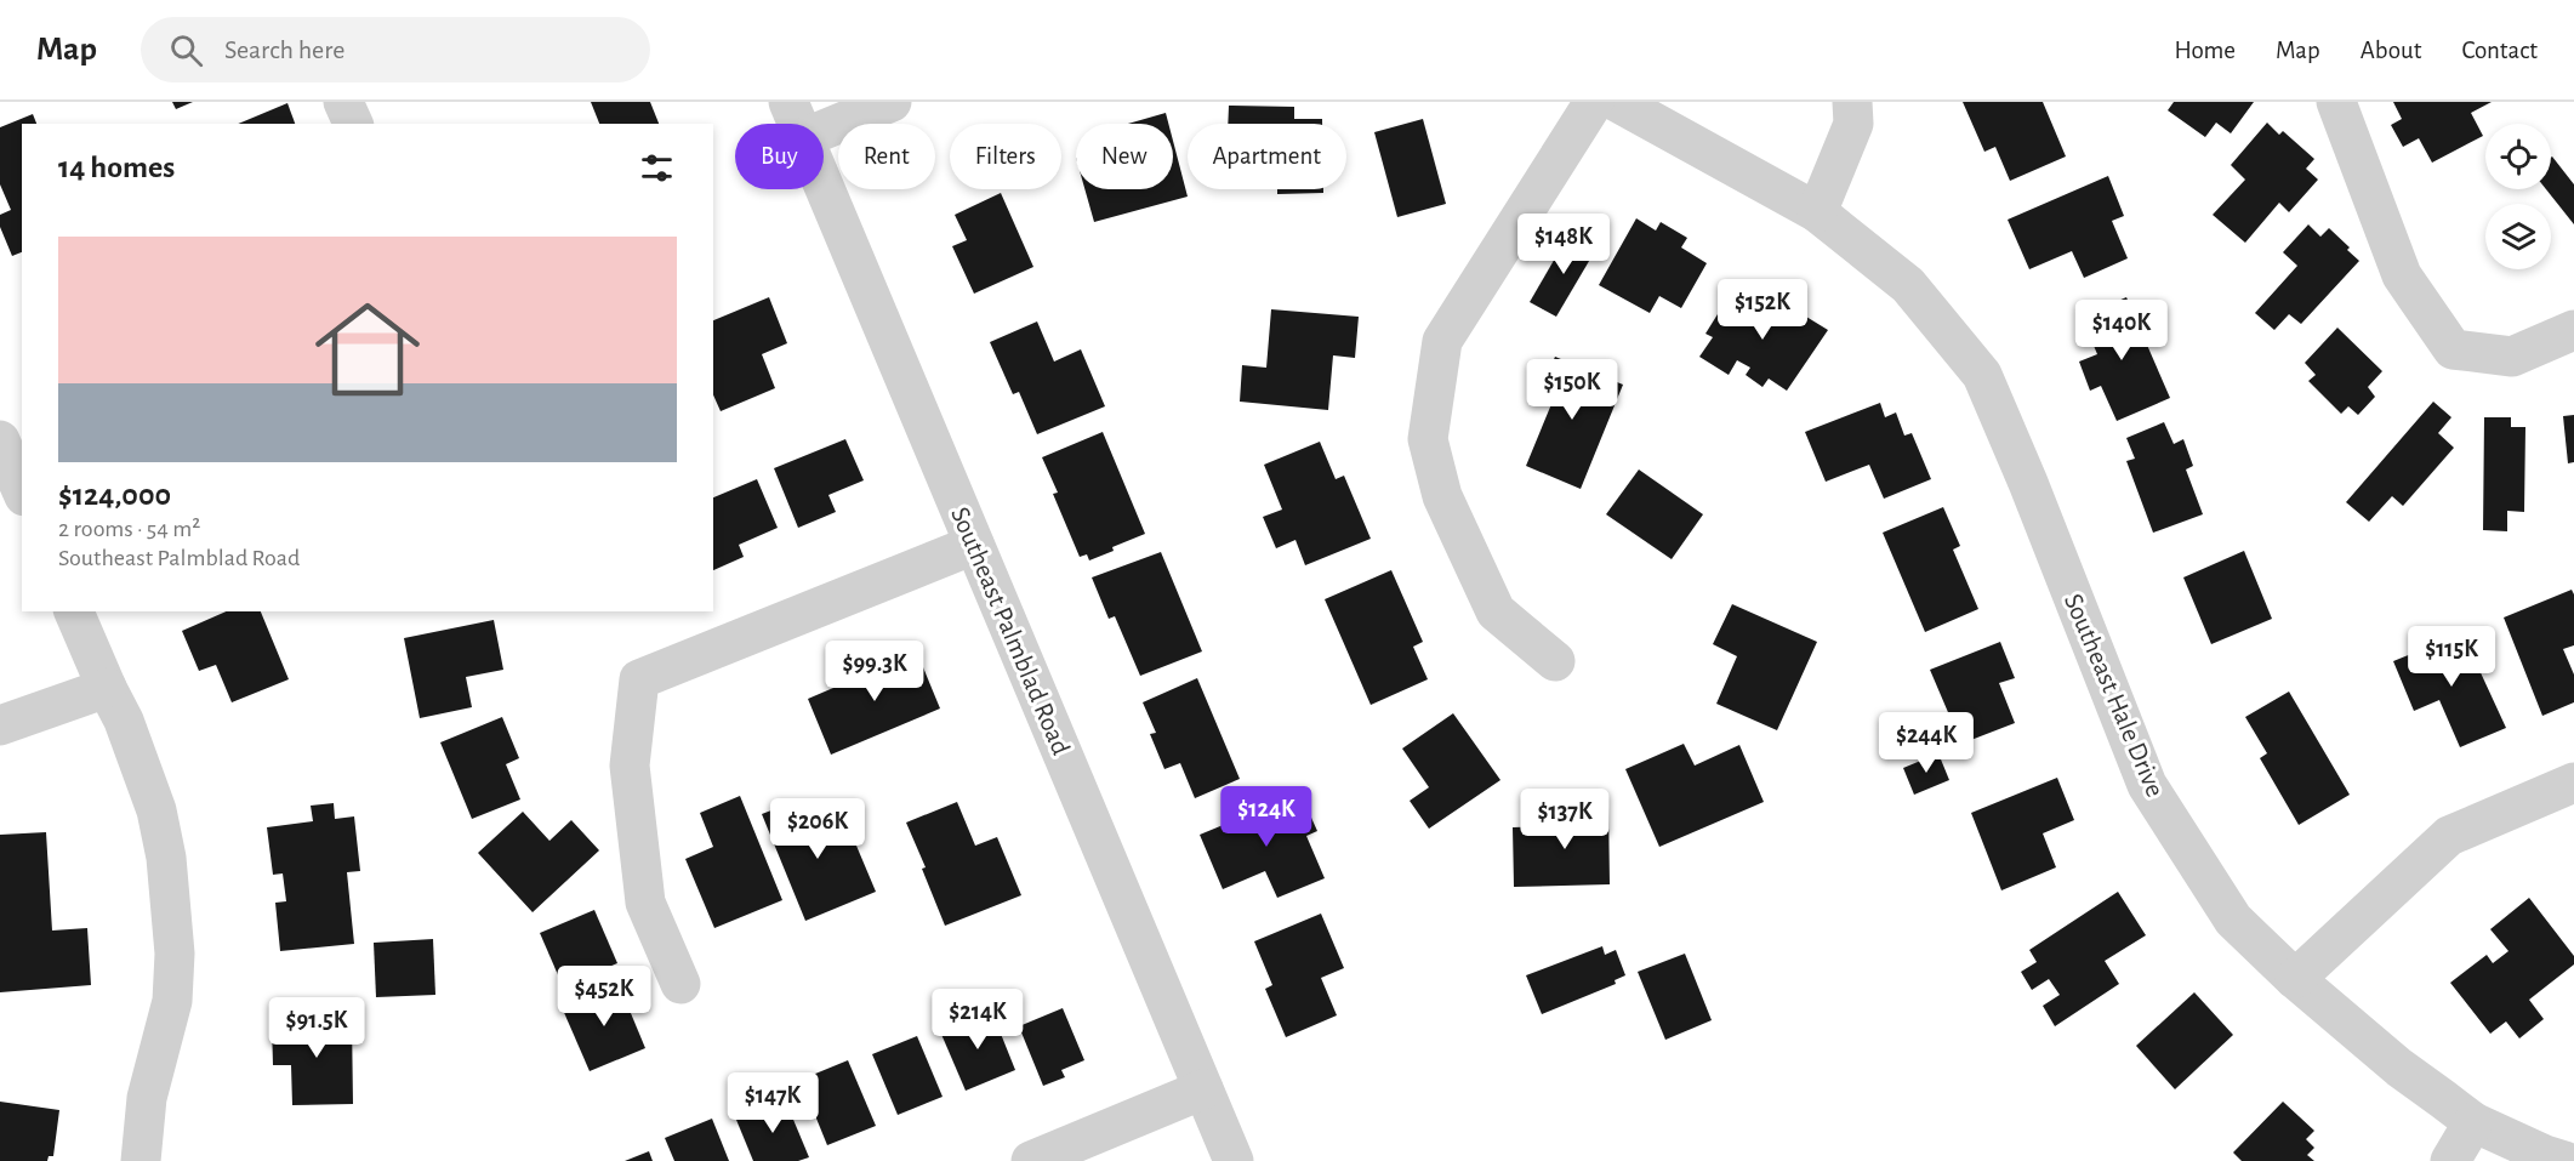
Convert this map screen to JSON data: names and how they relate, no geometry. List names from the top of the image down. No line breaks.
{"streets":{"street":["Southeast Palmblad Road","Southeast Hale Drive"]},"page":{"header":"Map","search":"Search here","nav":["Home","Map","About","Contact"],"chip":["Buy","Rent","Filters","New","Apartment"],"heading":"14 homes","list":[{"name":"$124,000","note":"2 rooms · 54 m² · Southeast Palmblad Road"}],"price":["$148K","$152K","$140K","$150K","$115K","$99.3K","$244K","$124K","$137K","$206K","$452K","$214K","$91.5K","$147K"]}}
